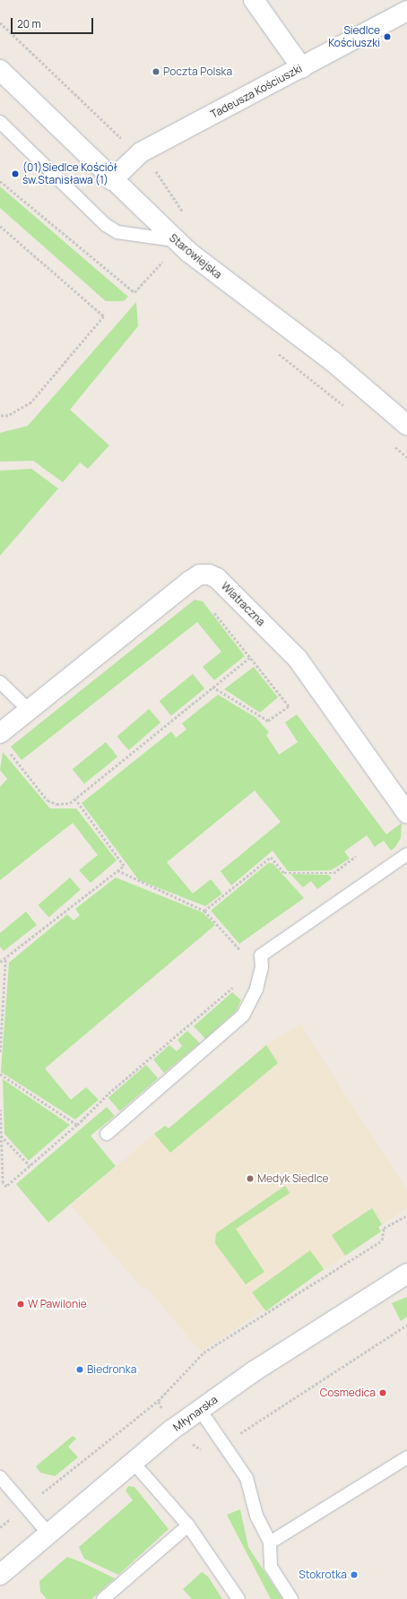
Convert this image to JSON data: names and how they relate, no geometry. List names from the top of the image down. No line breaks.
{"streets":{"street":["Tadeusza Kościuszki","Starowiejska","Wiatraczna","Młynarska"]},"crossings":[["Tadeusza Kościuszki","Starowiejska"]],"places":["Siedlce Kościuszki","Poczta Polska","(01)Siedlce Kościół św.Stanisława (1)","Medyk Siedlce","W Pawilonie","Biedronka","Cosmedica","Stokrotka"],"scale_bar":"20 m"}
